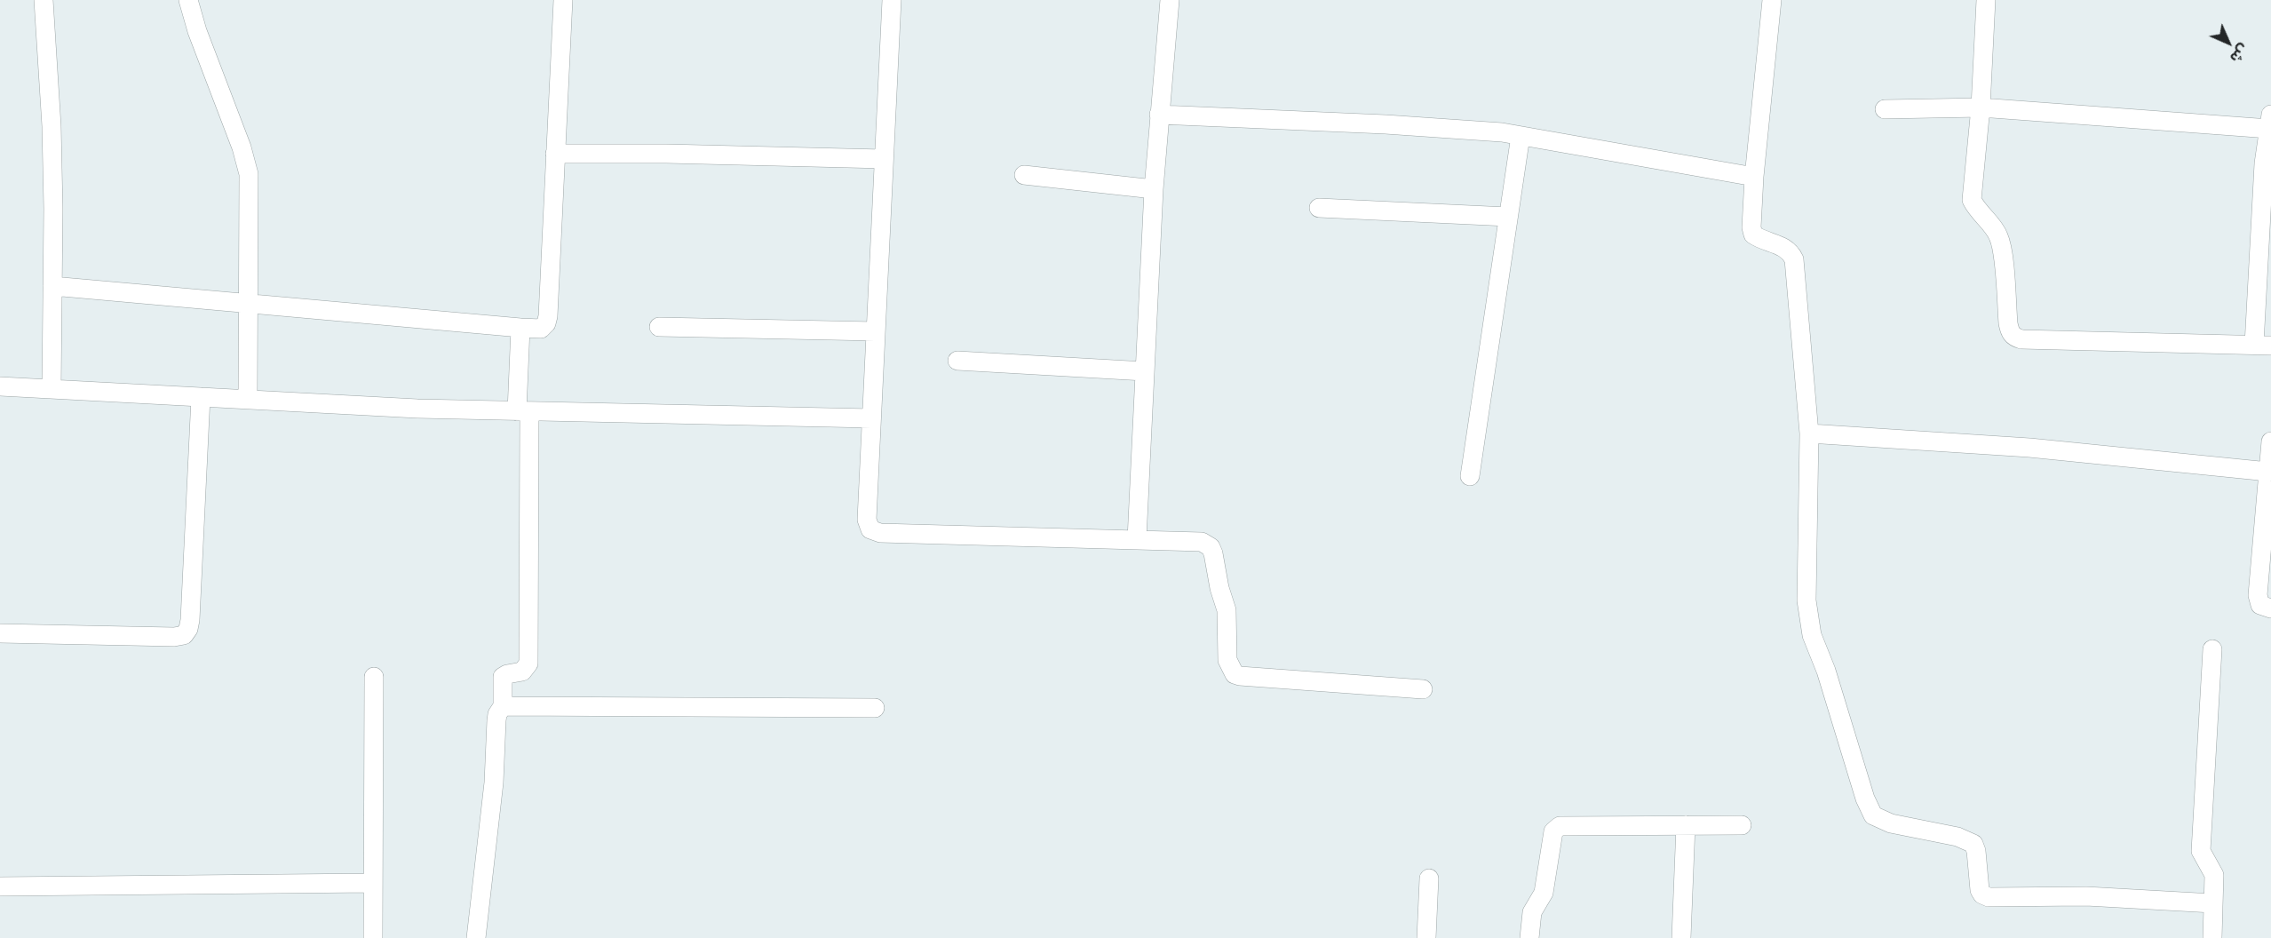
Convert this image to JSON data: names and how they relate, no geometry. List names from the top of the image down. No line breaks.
{"north":"bottom right"}
